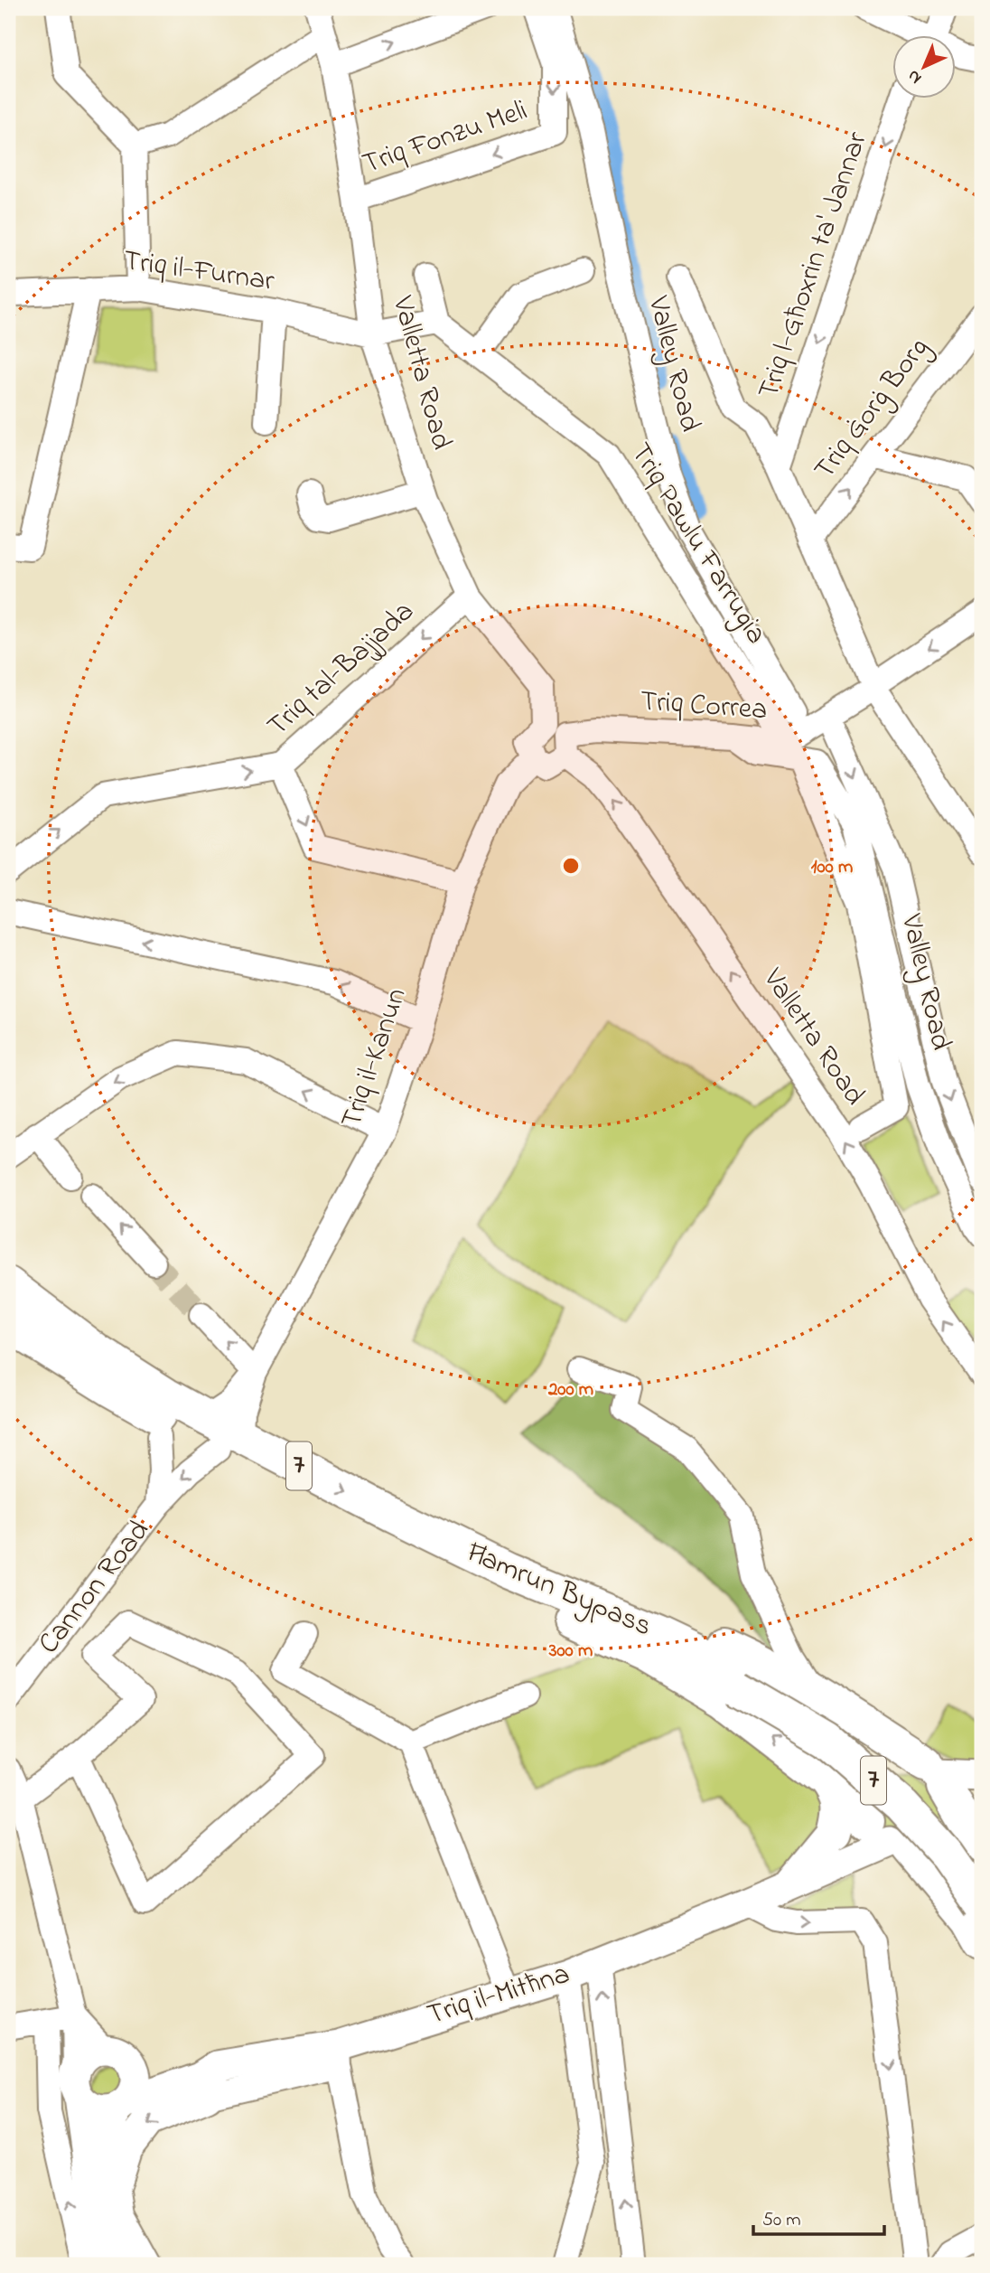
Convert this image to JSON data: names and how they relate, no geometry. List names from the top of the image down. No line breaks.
{"streets":{"highway":["7","Ħamrun Bypass"],"main road":["Triq il-Mitħna"],"street":["Triq Fonzu Meli","Triq l-Għoxrin ta' Jannar","Triq il-Furnar","Valley Road","Valletta Road","Triq Ġorġ Borg","Triq Pawlu Farrugia","Triq tal-Bajjada","Triq Correa","Triq il-Kanun","Cannon Road"]},"crossings":[["Triq Fonzu Meli","Valletta Road"],["Triq il-Furnar","Valletta Road"],["Valley Road","Triq Pawlu Farrugia"],["Valley Road","Triq Correa"],["Valletta Road","Triq tal-Bajjada"],["Valletta Road","Triq Correa"],["Valletta Road","Triq il-Kanun"],["Triq Pawlu Farrugia","Triq Correa"],["Triq Correa","Triq il-Kanun"],["Triq il-Kanun","Cannon Road"],["Triq il-Kanun","Ħamrun Bypass"],["Cannon Road","Ħamrun Bypass"]],"one_way":["Triq l-Għoxrin ta' Jannar","Triq Ġorġ Borg"],"scale_bar":"50 m","north":"bottom left","rings":["100 m","200 m","300 m"]}
